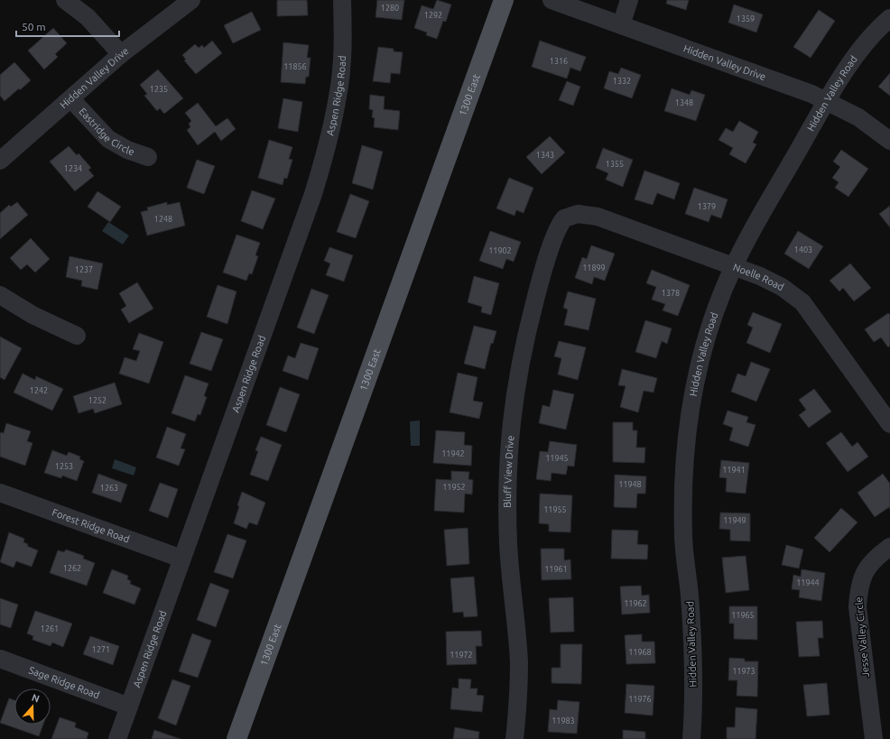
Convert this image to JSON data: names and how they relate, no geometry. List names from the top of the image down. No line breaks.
{"streets":{"main road":["1300 East"],"street":["Hidden Valley Drive","Hidden Valley Road","Aspen Ridge Road","Eastridge Circle","Noelle Road","Bluff View Drive","Forest Ridge Road","Jesse Valley Circle","Sage Ridge Road"]},"crossings":[["Hidden Valley Drive","Hidden Valley Road"],["Hidden Valley Drive","Eastridge Circle"],["Hidden Valley Road","Noelle Road"],["Aspen Ridge Road","Forest Ridge Road"],["Aspen Ridge Road","Sage Ridge Road"],["Noelle Road","Bluff View Drive"]],"house_numbers":["1280","1292","1359","1316","11856","1332","1235","1348","1343","1355","1234","1379","1248","1403","11902","11899","1237","1378","1242","1252","11942","11945","1253","11941","11948","11952","1263","11955","11949","1262","11961","11944","11962","11965","1261","1271","11968","11972","11973","11976","11983"],"scale_bar":"50 m","north":"top"}
